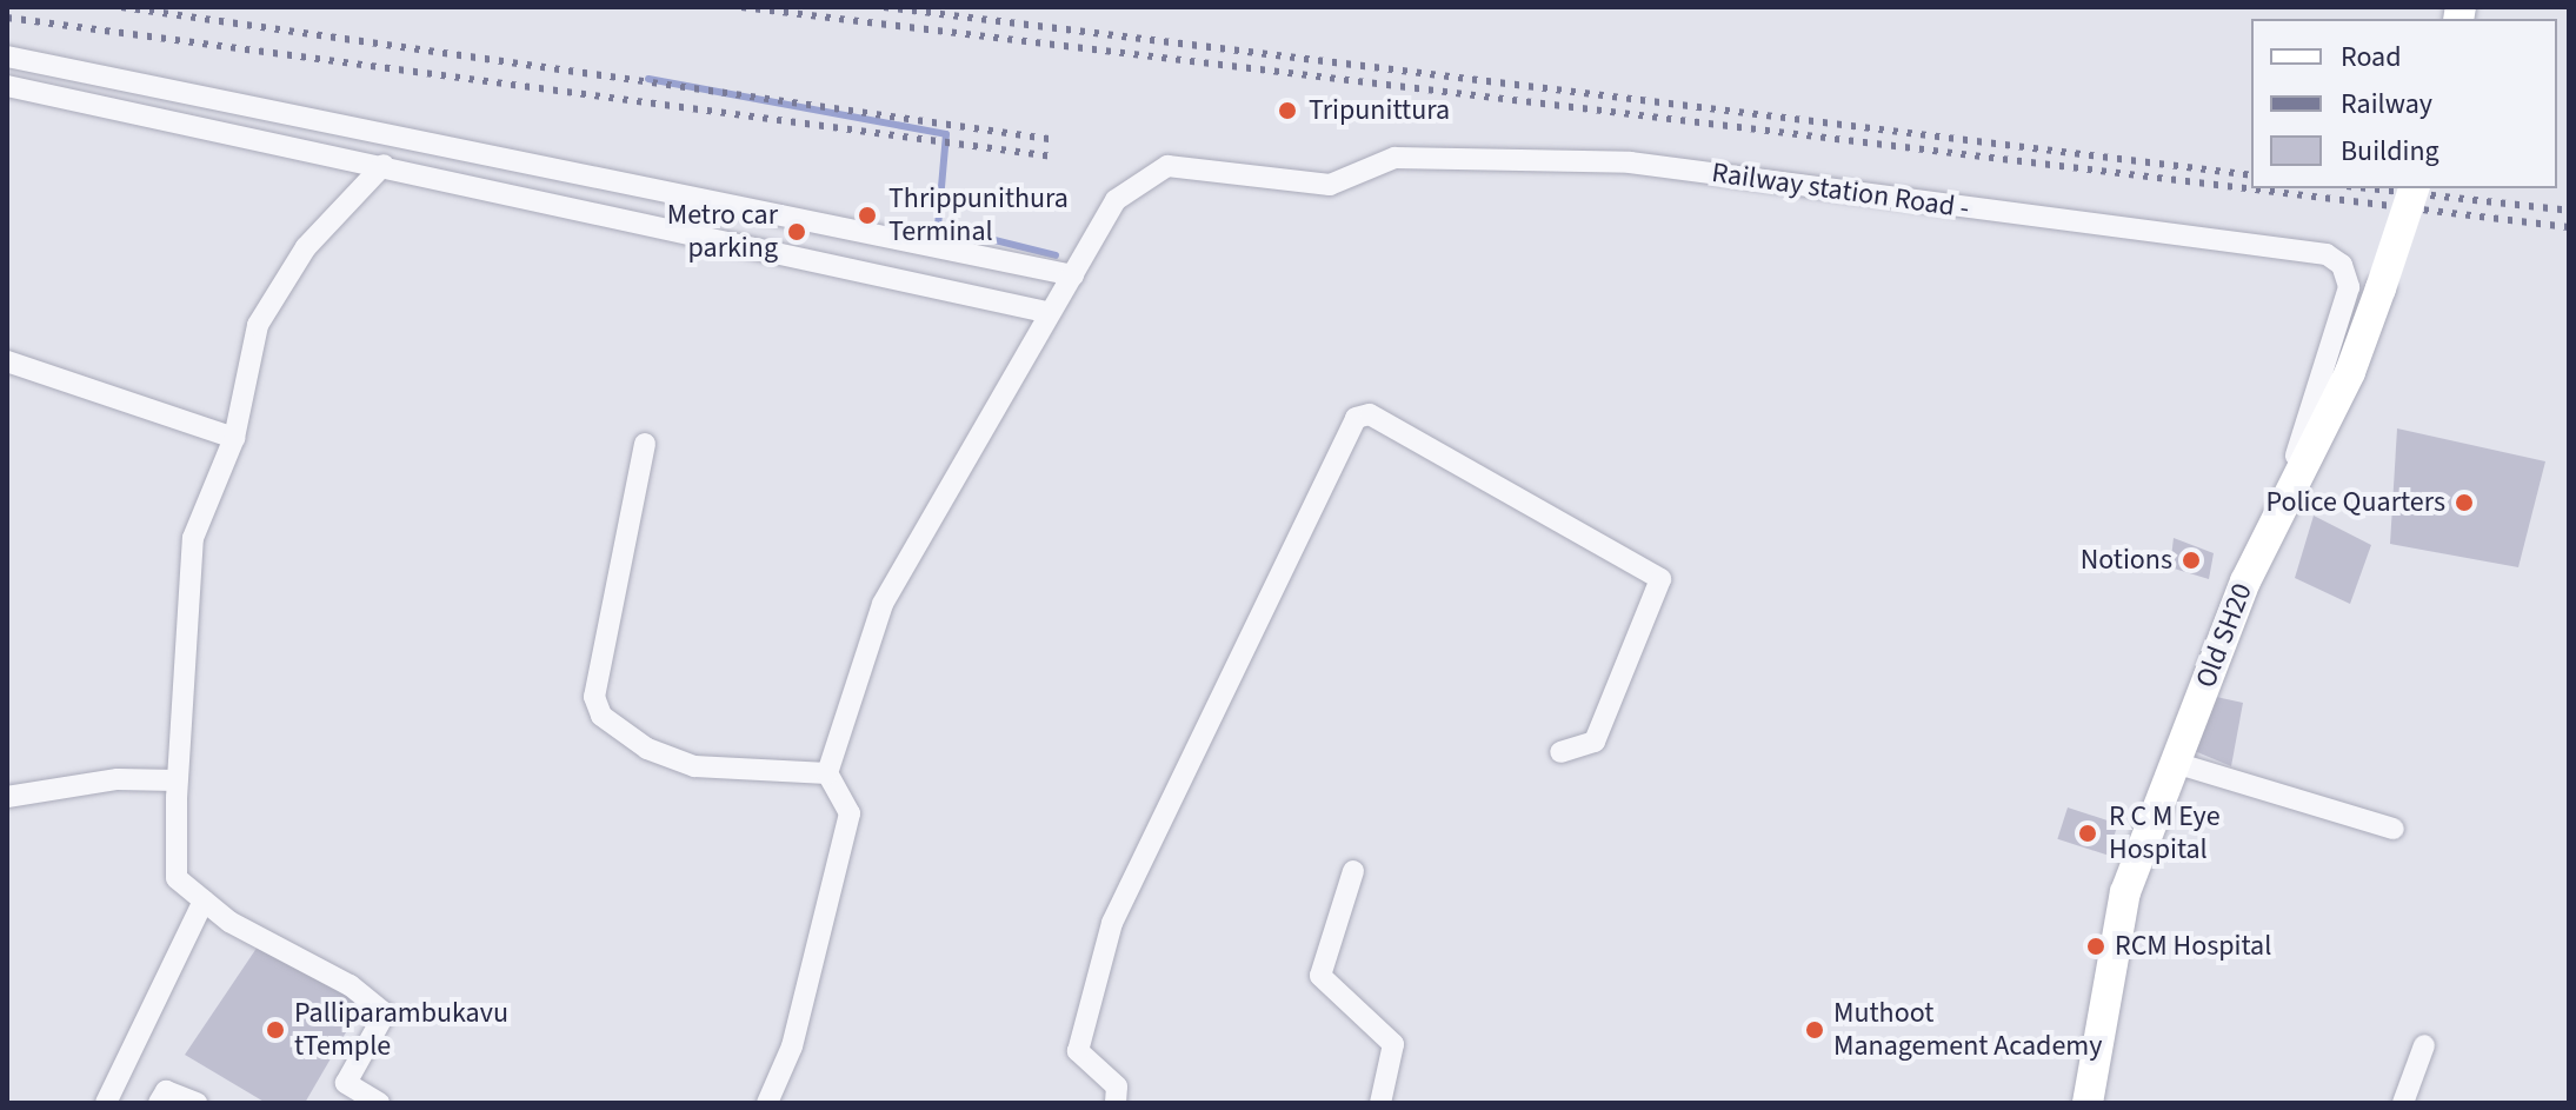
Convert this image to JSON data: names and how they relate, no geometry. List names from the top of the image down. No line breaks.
{"streets":{"main road":["Old SH20"],"street":["Railway station Road -"]},"crossings":[["Railway station Road -","Old SH20"]],"places":["Tripunittura","Thrippunithura Terminal","Metro car parking","Police Quarters","Notions","R C M Eye Hospital","RCM Hospital","Palliparambukavu tTemple","Muthoot Management Academy"],"legend":["Road","Railway","Building"]}
